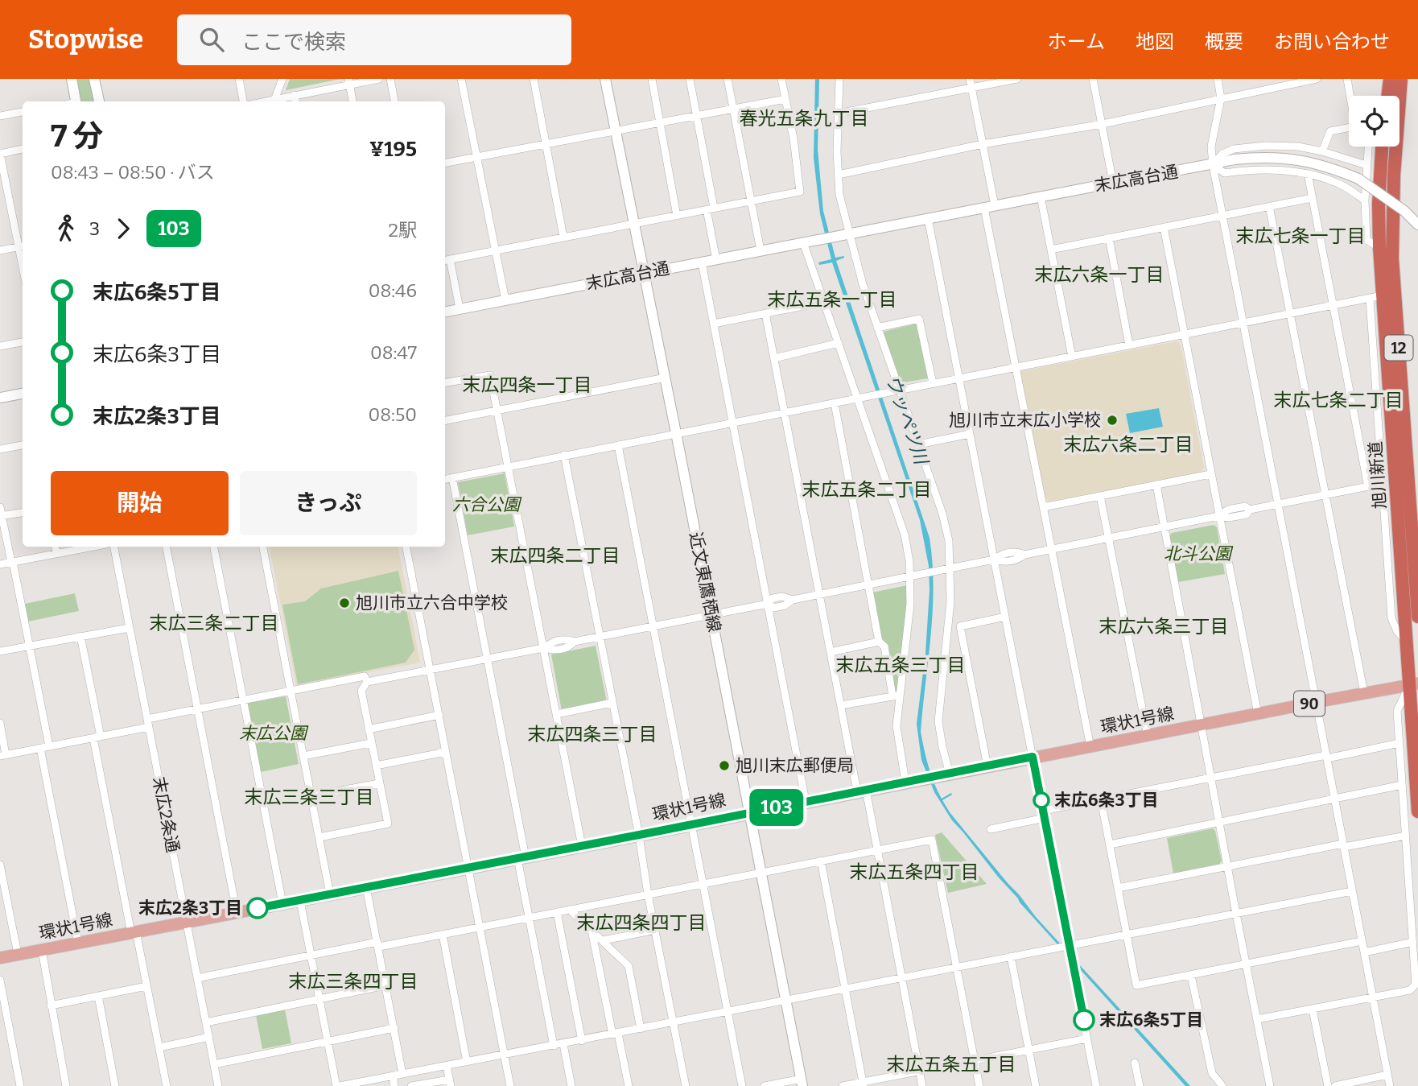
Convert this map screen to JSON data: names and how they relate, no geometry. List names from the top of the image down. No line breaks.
{"streets":{"highway":["12","旭川新道"],"main road":["90","環状1号線"],"street":["末広高台通","近文東鷹栖線","末広2条通"]},"crossings":[["末広高台通","近文東鷹栖線"],["旭川新道","環状1号線"],["近文東鷹栖線","環状1号線"],["環状1号線","末広2条通"]],"districts":["春光五条九丁目","末広七条一丁目","末広六条一丁目","末広五条一丁目","末広四条一丁目","末広七条二丁目","末広六条二丁目","末広五条二丁目","末広四条二丁目","末広三条二丁目","末広六条三丁目","末広五条三丁目","末広四条三丁目","末広三条三丁目","末広五条四丁目","末広四条四丁目","末広三条四丁目","末広五条五丁目"],"water":["ウッペツ川"],"parks":["六合公園","北斗公園","末広公園"],"places":["旭川市立末広小学校","旭川市立六合中学校","旭川末広郵便局","末広6条3丁目","末広2条3丁目","末広6条5丁目"],"lines":["bus line 103"],"page":{"header":"Stopwise","search":"ここで検索","nav":["ホーム","地図","概要","お問い合わせ"],"on_map":"103","heading":["7 分","08:43 – 08:50 · バス","¥195"],"legs":["3","103","2駅"],"list":[{"name":"末広6条5丁目","value":"08:46"},{"name":"末広6条3丁目","value":"08:47"},{"name":"末広2条3丁目","value":"08:50"}],"buttons":["開始","きっぷ"]}}
